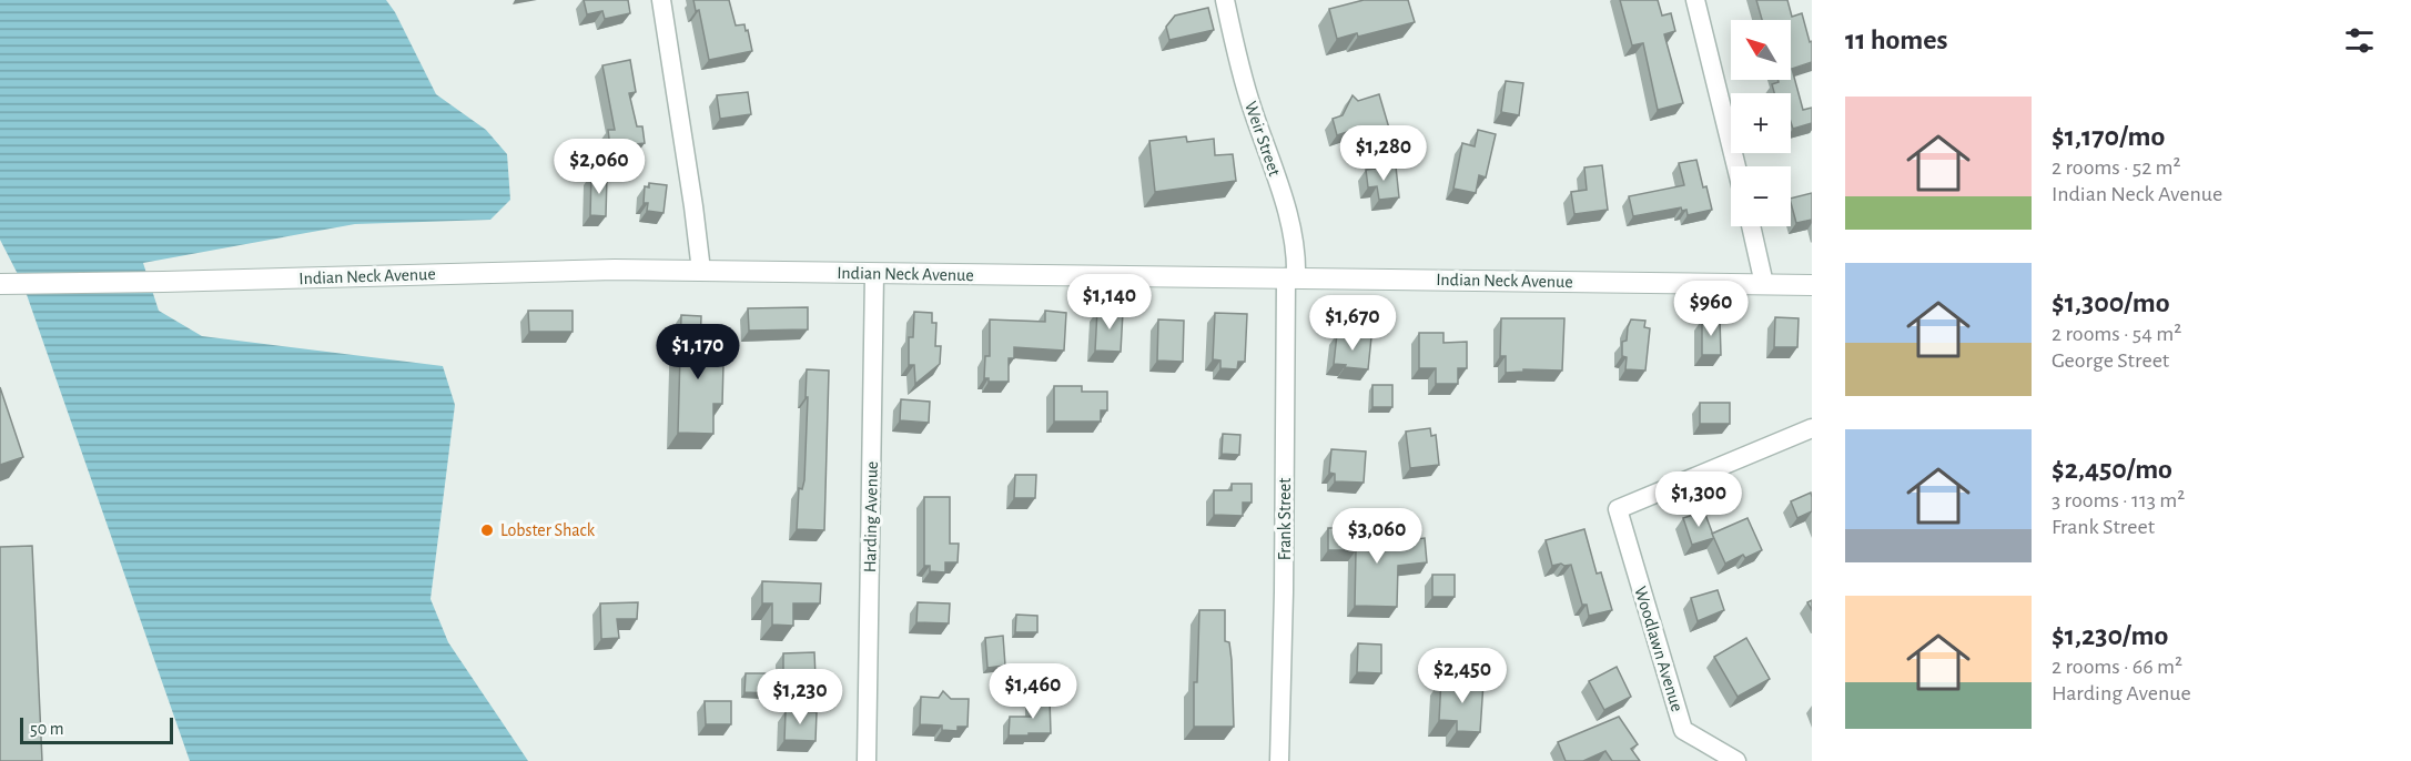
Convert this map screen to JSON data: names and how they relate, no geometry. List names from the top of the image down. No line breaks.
{"streets":{"street":["Weir Street","Indian Neck Avenue","Harding Avenue","Frank Street","Woodlawn Avenue"]},"crossings":[["Weir Street","Indian Neck Avenue"],["Weir Street","Frank Street"],["Indian Neck Avenue","Harding Avenue"],["Indian Neck Avenue","Frank Street"]],"places":["Lobster Shack"],"scale_bar":"50 m","north":"top left","page":{"heading":"11 homes","map_buttons":["+","−"],"list":[{"name":"$1,170/mo","note":"2 rooms · 52 m² · Indian Neck Avenue"},{"name":"$1,300/mo","note":"2 rooms · 54 m² · George Street"},{"name":"$2,450/mo","note":"3 rooms · 113 m² · Frank Street"},{"name":"$1,230/mo","note":"2 rooms · 66 m² · Harding Avenue"}],"price":["$1,280","$2,060","$1,140","$960","$1,670","$1,170","$1,300","$3,060","$2,450","$1,460","$1,230"],"scale":"50 m"}}
